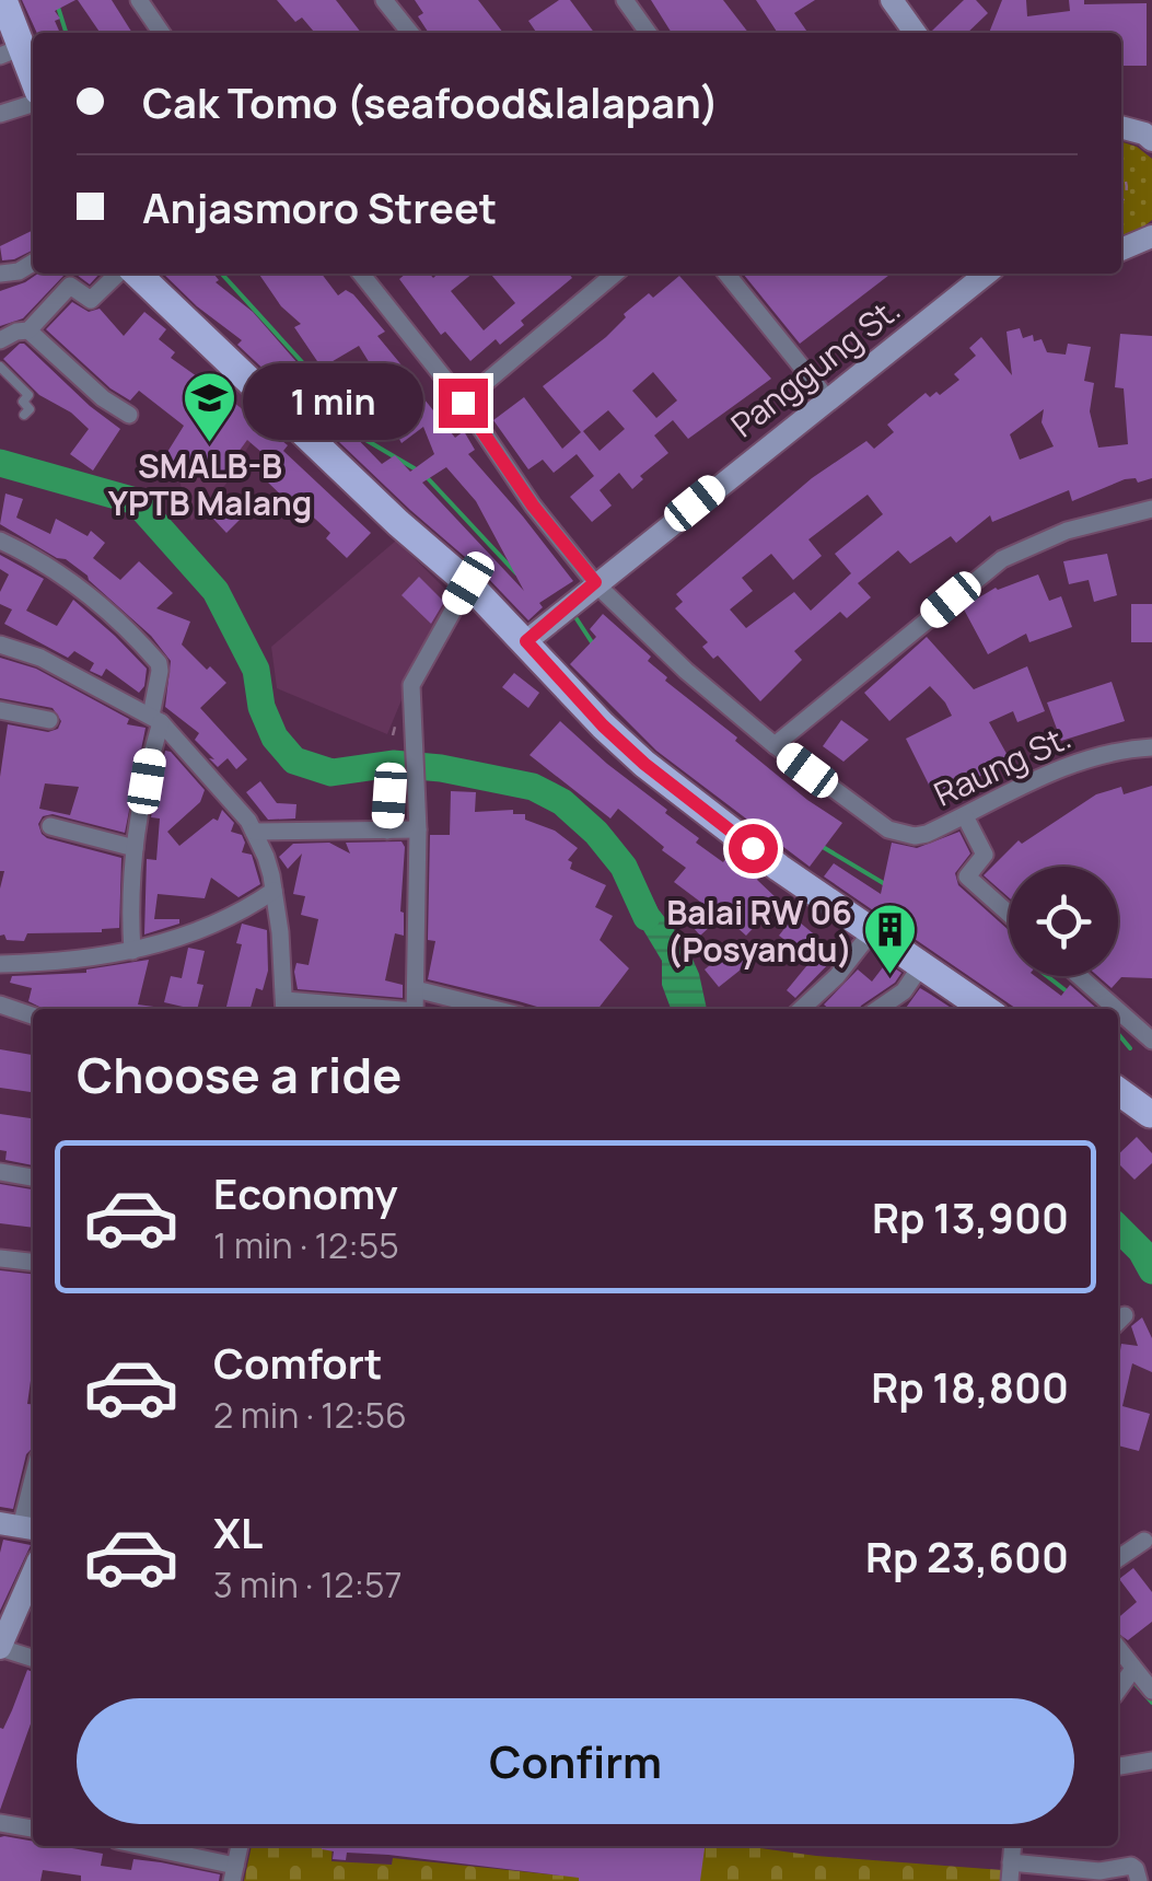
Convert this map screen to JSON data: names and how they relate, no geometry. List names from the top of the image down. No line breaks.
{"streets":{"main road":["Panggung St."],"street":["Raung St."]},"crossings":[["Panggung St.","Raung St."]],"places":{"school or university":["SMALB-B YPTB Malang"],"building":["Balai RW 06 (Posyandu)"]},"page":{"banner":["Cak Tomo (seafood&lalapan)","Anjasmoro Street"],"bubble":"1 min","heading":"Choose a ride","list":[{"name":"Economy","note":"1 min · 12:55","value":"Rp 13,900"},{"name":"Comfort","note":"2 min · 12:56","value":"Rp 18,800"},{"name":"XL","note":"3 min · 12:57","value":"Rp 23,600"}],"buttons":"Confirm"}}
